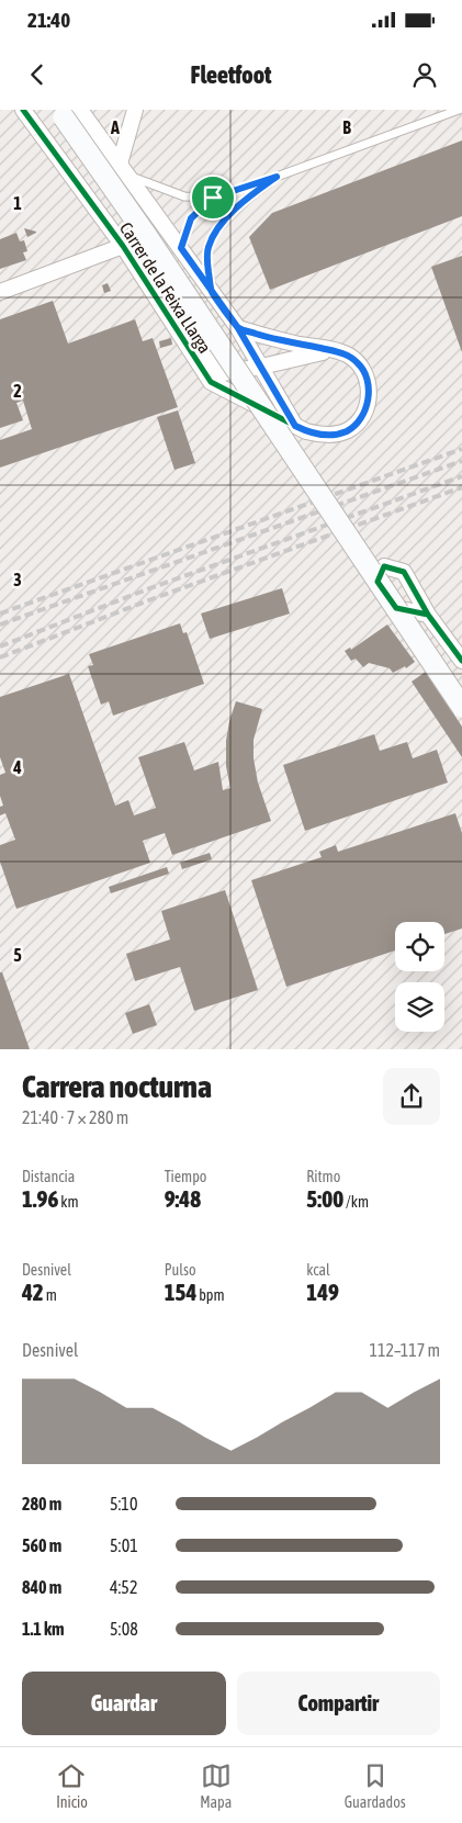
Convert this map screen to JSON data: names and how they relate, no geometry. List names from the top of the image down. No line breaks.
{"streets":{"main road":["Carrer de la Feixa Llarga"]},"page":{"status":"21:40","header":"Fleetfoot","heading":["Carrera nocturna","21:40 · 7 × 280 m"],"stats":[["Distancia","1.96 km"],["Tiempo","9:48"],["Ritmo","5:00 /km"],["Desnivel","42 m"],["Pulso","154 bpm"],["kcal","149"]],"chart":["Desnivel","112–117 m"],"list":[{"name":"280 m","note":"5:10"},{"name":"560 m","note":"5:01"},{"name":"840 m","note":"4:52"},{"name":"1.1 km","note":"5:08"}],"buttons":["Guardar","Compartir"],"tabs":["Inicio","Mapa","Guardados"]},"grid":{"columns":["A","B"],"rows":["1","2","3","4","5"]}}
